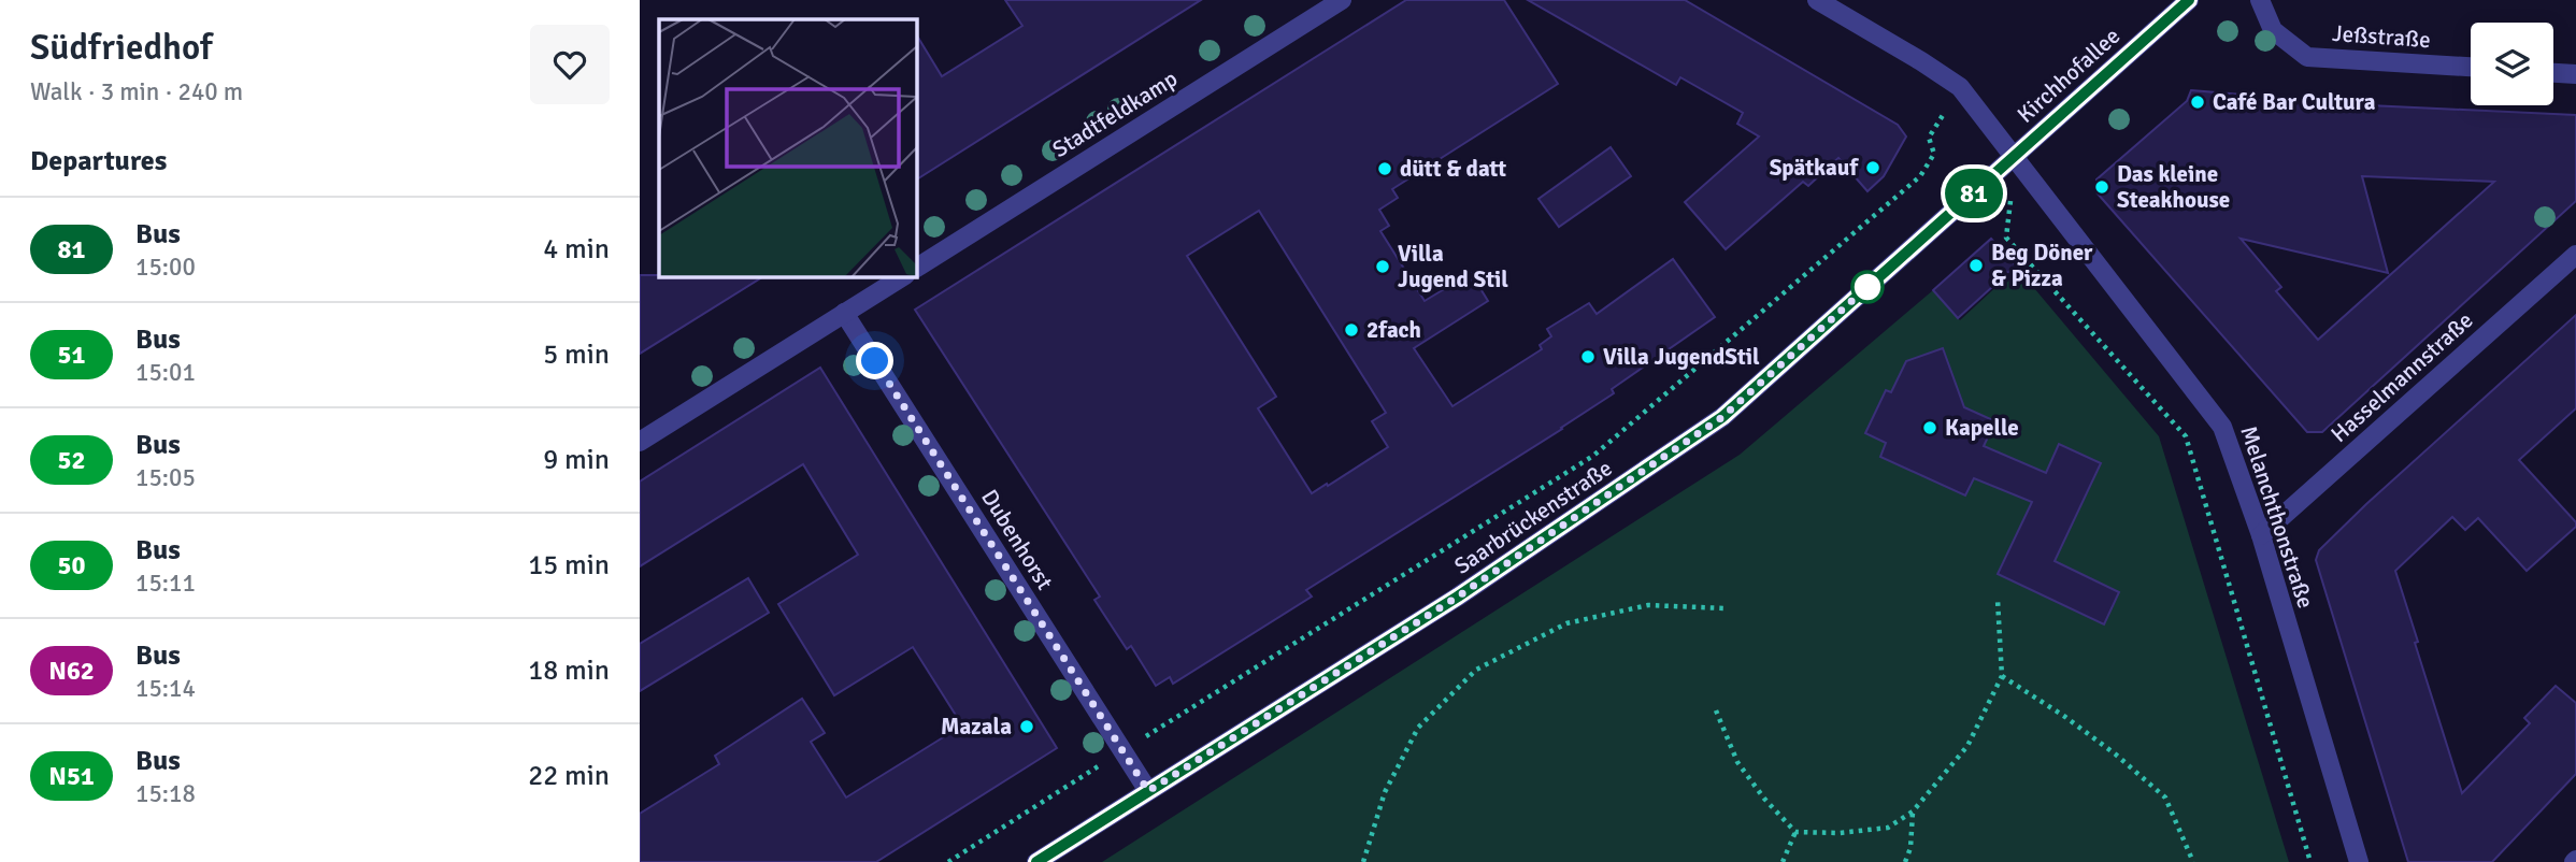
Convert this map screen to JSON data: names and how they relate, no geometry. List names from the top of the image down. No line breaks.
{"streets":{"street":["Jeßstraße","Kirchhofallee","Stadtfeldkamp","Hasselmannstraße","Saarbrückenstraße","Melanchthonstraße","Dubenhorst"]},"crossings":[["Kirchhofallee","Saarbrückenstraße"],["Kirchhofallee","Melanchthonstraße"],["Hasselmannstraße","Melanchthonstraße"],["Saarbrückenstraße","Melanchthonstraße"],["Saarbrückenstraße","Dubenhorst"]],"places":["Café Bar Cultura","Spätkauf","dütt & datt","Das kleine Steakhouse","Beg Döner & Pizza","Villa Jugend Stil","2fach","Villa JugendStil","Kapelle","Mazala"],"lines":["bus line 81"],"page":{"heading":[["Südfriedhof","Walk · 3 min · 240 m"],"Departures"],"on_map":"81","list":[{"mark":"81","name":"Bus","note":"15:00","value":"4 min"},{"mark":"51","name":"Bus","note":"15:01","value":"5 min"},{"mark":"52","name":"Bus","note":"15:05","value":"9 min"},{"mark":"50","name":"Bus","note":"15:11","value":"15 min"},{"mark":"N62","name":"Bus","note":"15:14","value":"18 min"},{"mark":"N51","name":"Bus","note":"15:18","value":"22 min"}]}}
